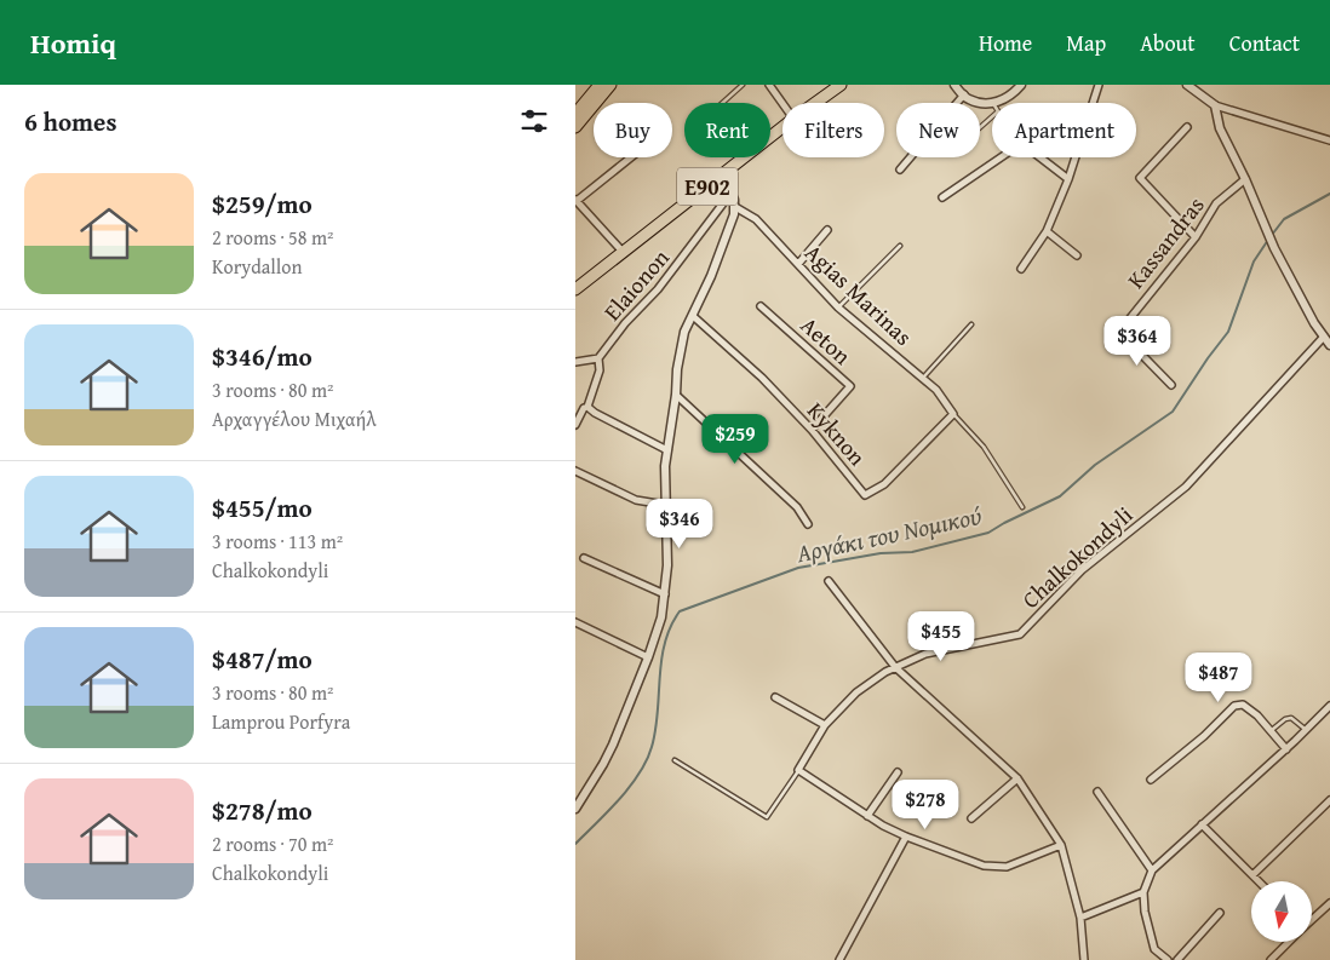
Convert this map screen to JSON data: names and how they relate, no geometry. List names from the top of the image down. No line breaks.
{"streets":{"main road":["E902"],"street":["Kassandras","Elaionon","Agias Marinas","Aeton","Kyknon","Chalkokondyli"]},"crossings":[["Agias Marinas","Kyknon"],["Aeton","Kyknon"]],"water":["Αργάκι του Νομικού"],"north":"bottom","page":{"header":"Homiq","nav":["Home","Map","About","Contact"],"heading":"6 homes","chip":["Buy","Rent","Filters","New","Apartment"],"list":[{"name":"$259/mo","note":"2 rooms · 58 m² · Korydallon"},{"name":"$346/mo","note":"3 rooms · 80 m² · Αρχαγγέλου Μιχαήλ"},{"name":"$455/mo","note":"3 rooms · 113 m² · Chalkokondyli"},{"name":"$487/mo","note":"3 rooms · 80 m² · Lamprou Porfyra"},{"name":"$278/mo","note":"2 rooms · 70 m² · Chalkokondyli"}],"price":["$364","$259","$346","$455","$487","$278"]}}
